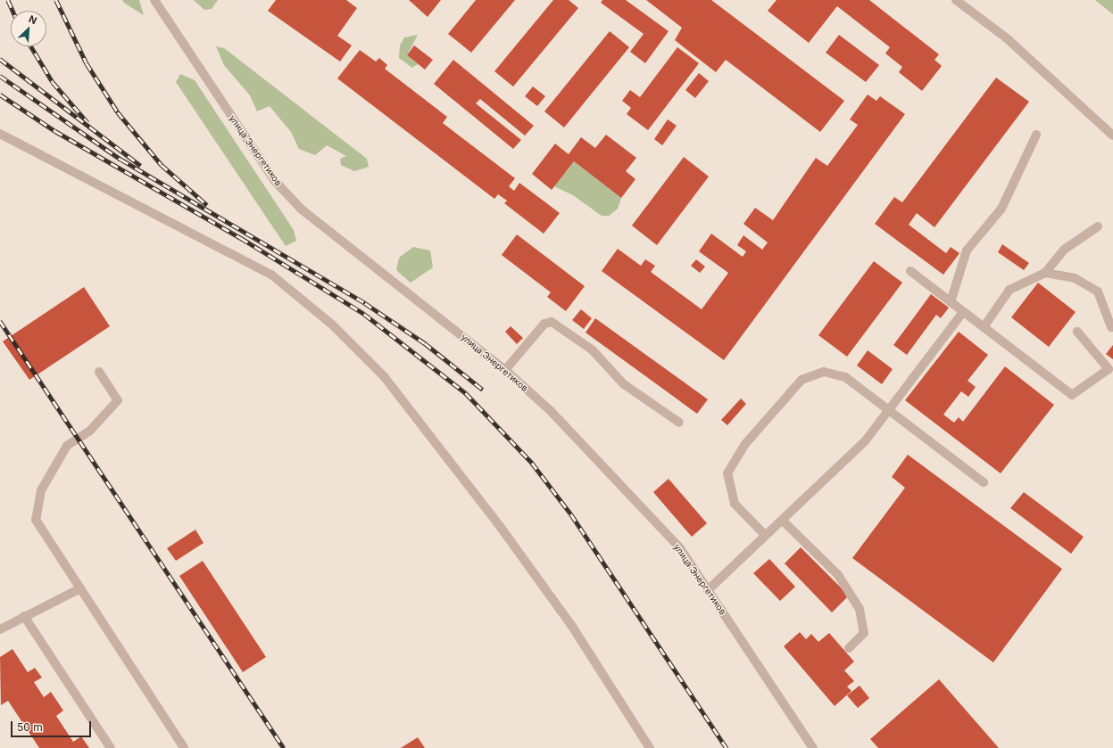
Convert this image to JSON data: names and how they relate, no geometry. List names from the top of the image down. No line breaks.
{"streets":{"street":["улица Энергетиков"]},"scale_bar":"50 m","north":"top right"}
